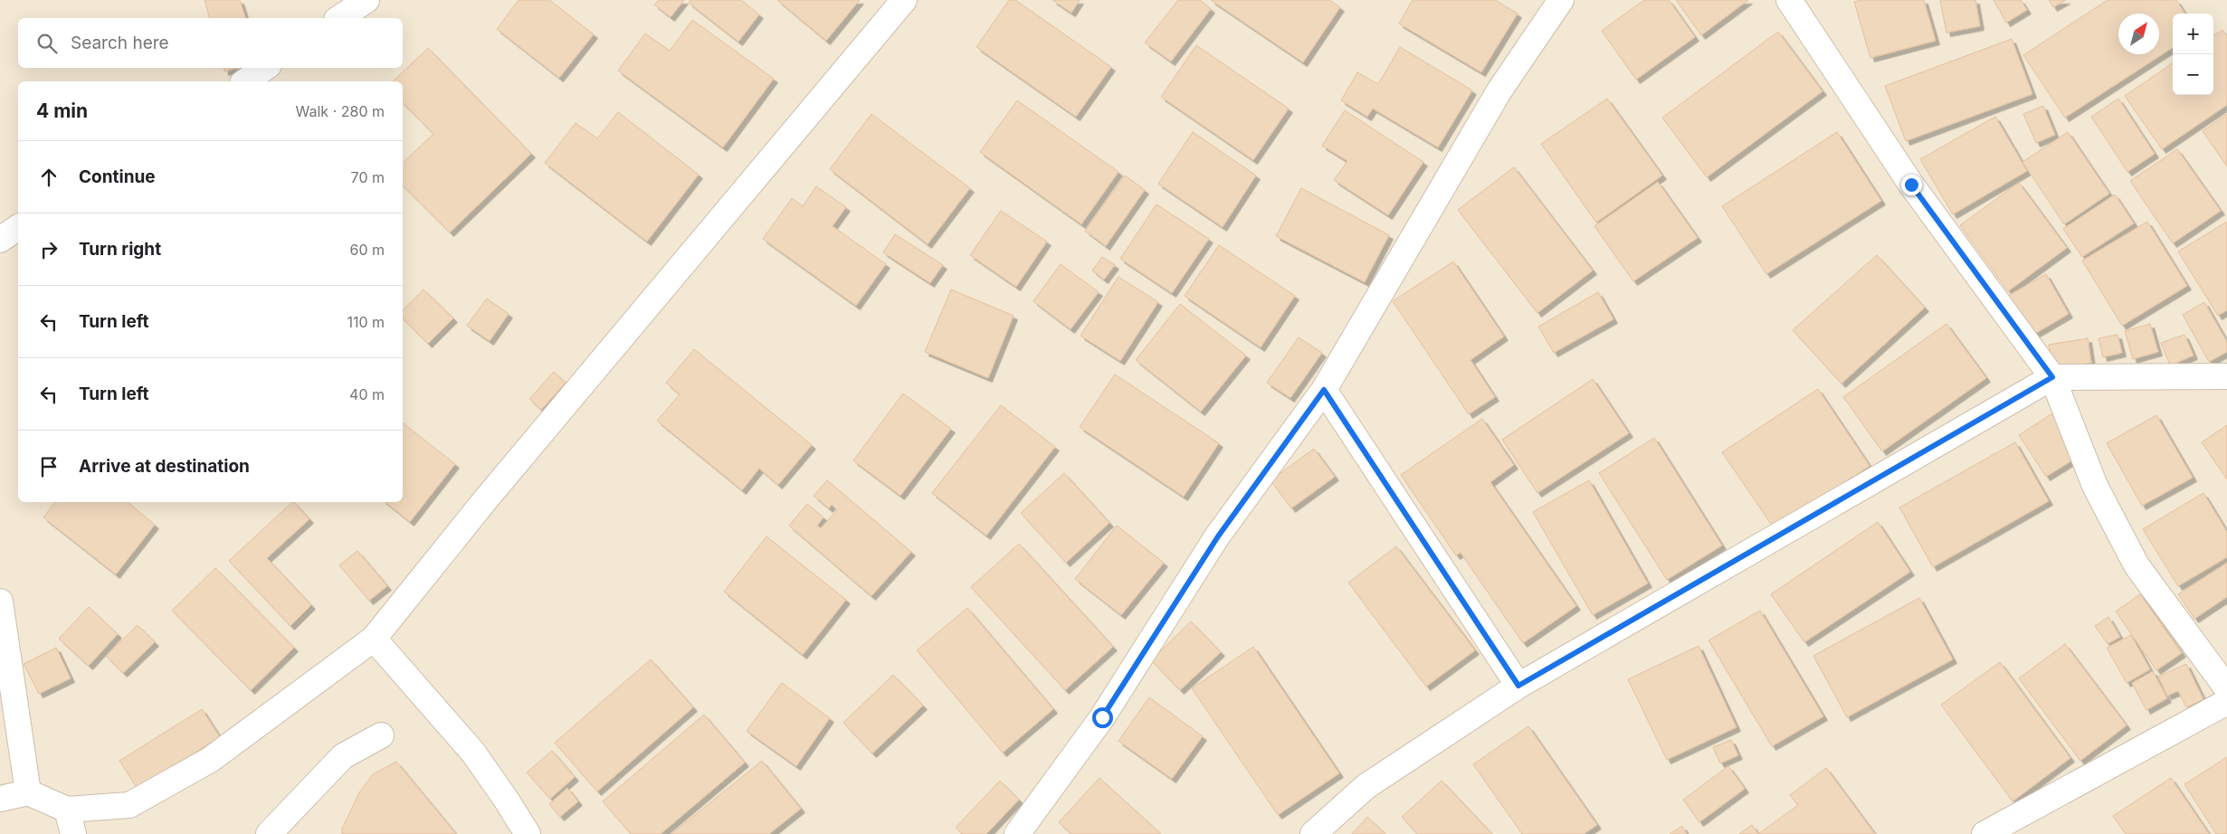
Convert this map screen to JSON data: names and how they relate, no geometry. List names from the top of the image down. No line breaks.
{"north":"top right","page":{"map_buttons":["+","−"],"search":"Search here","heading":["4 min","Walk · 280 m"],"list":[["Continue","70 m"],["Turn right","60 m"],["Turn left","110 m"],["Turn left","40 m"],"Arrive at destination"]}}
